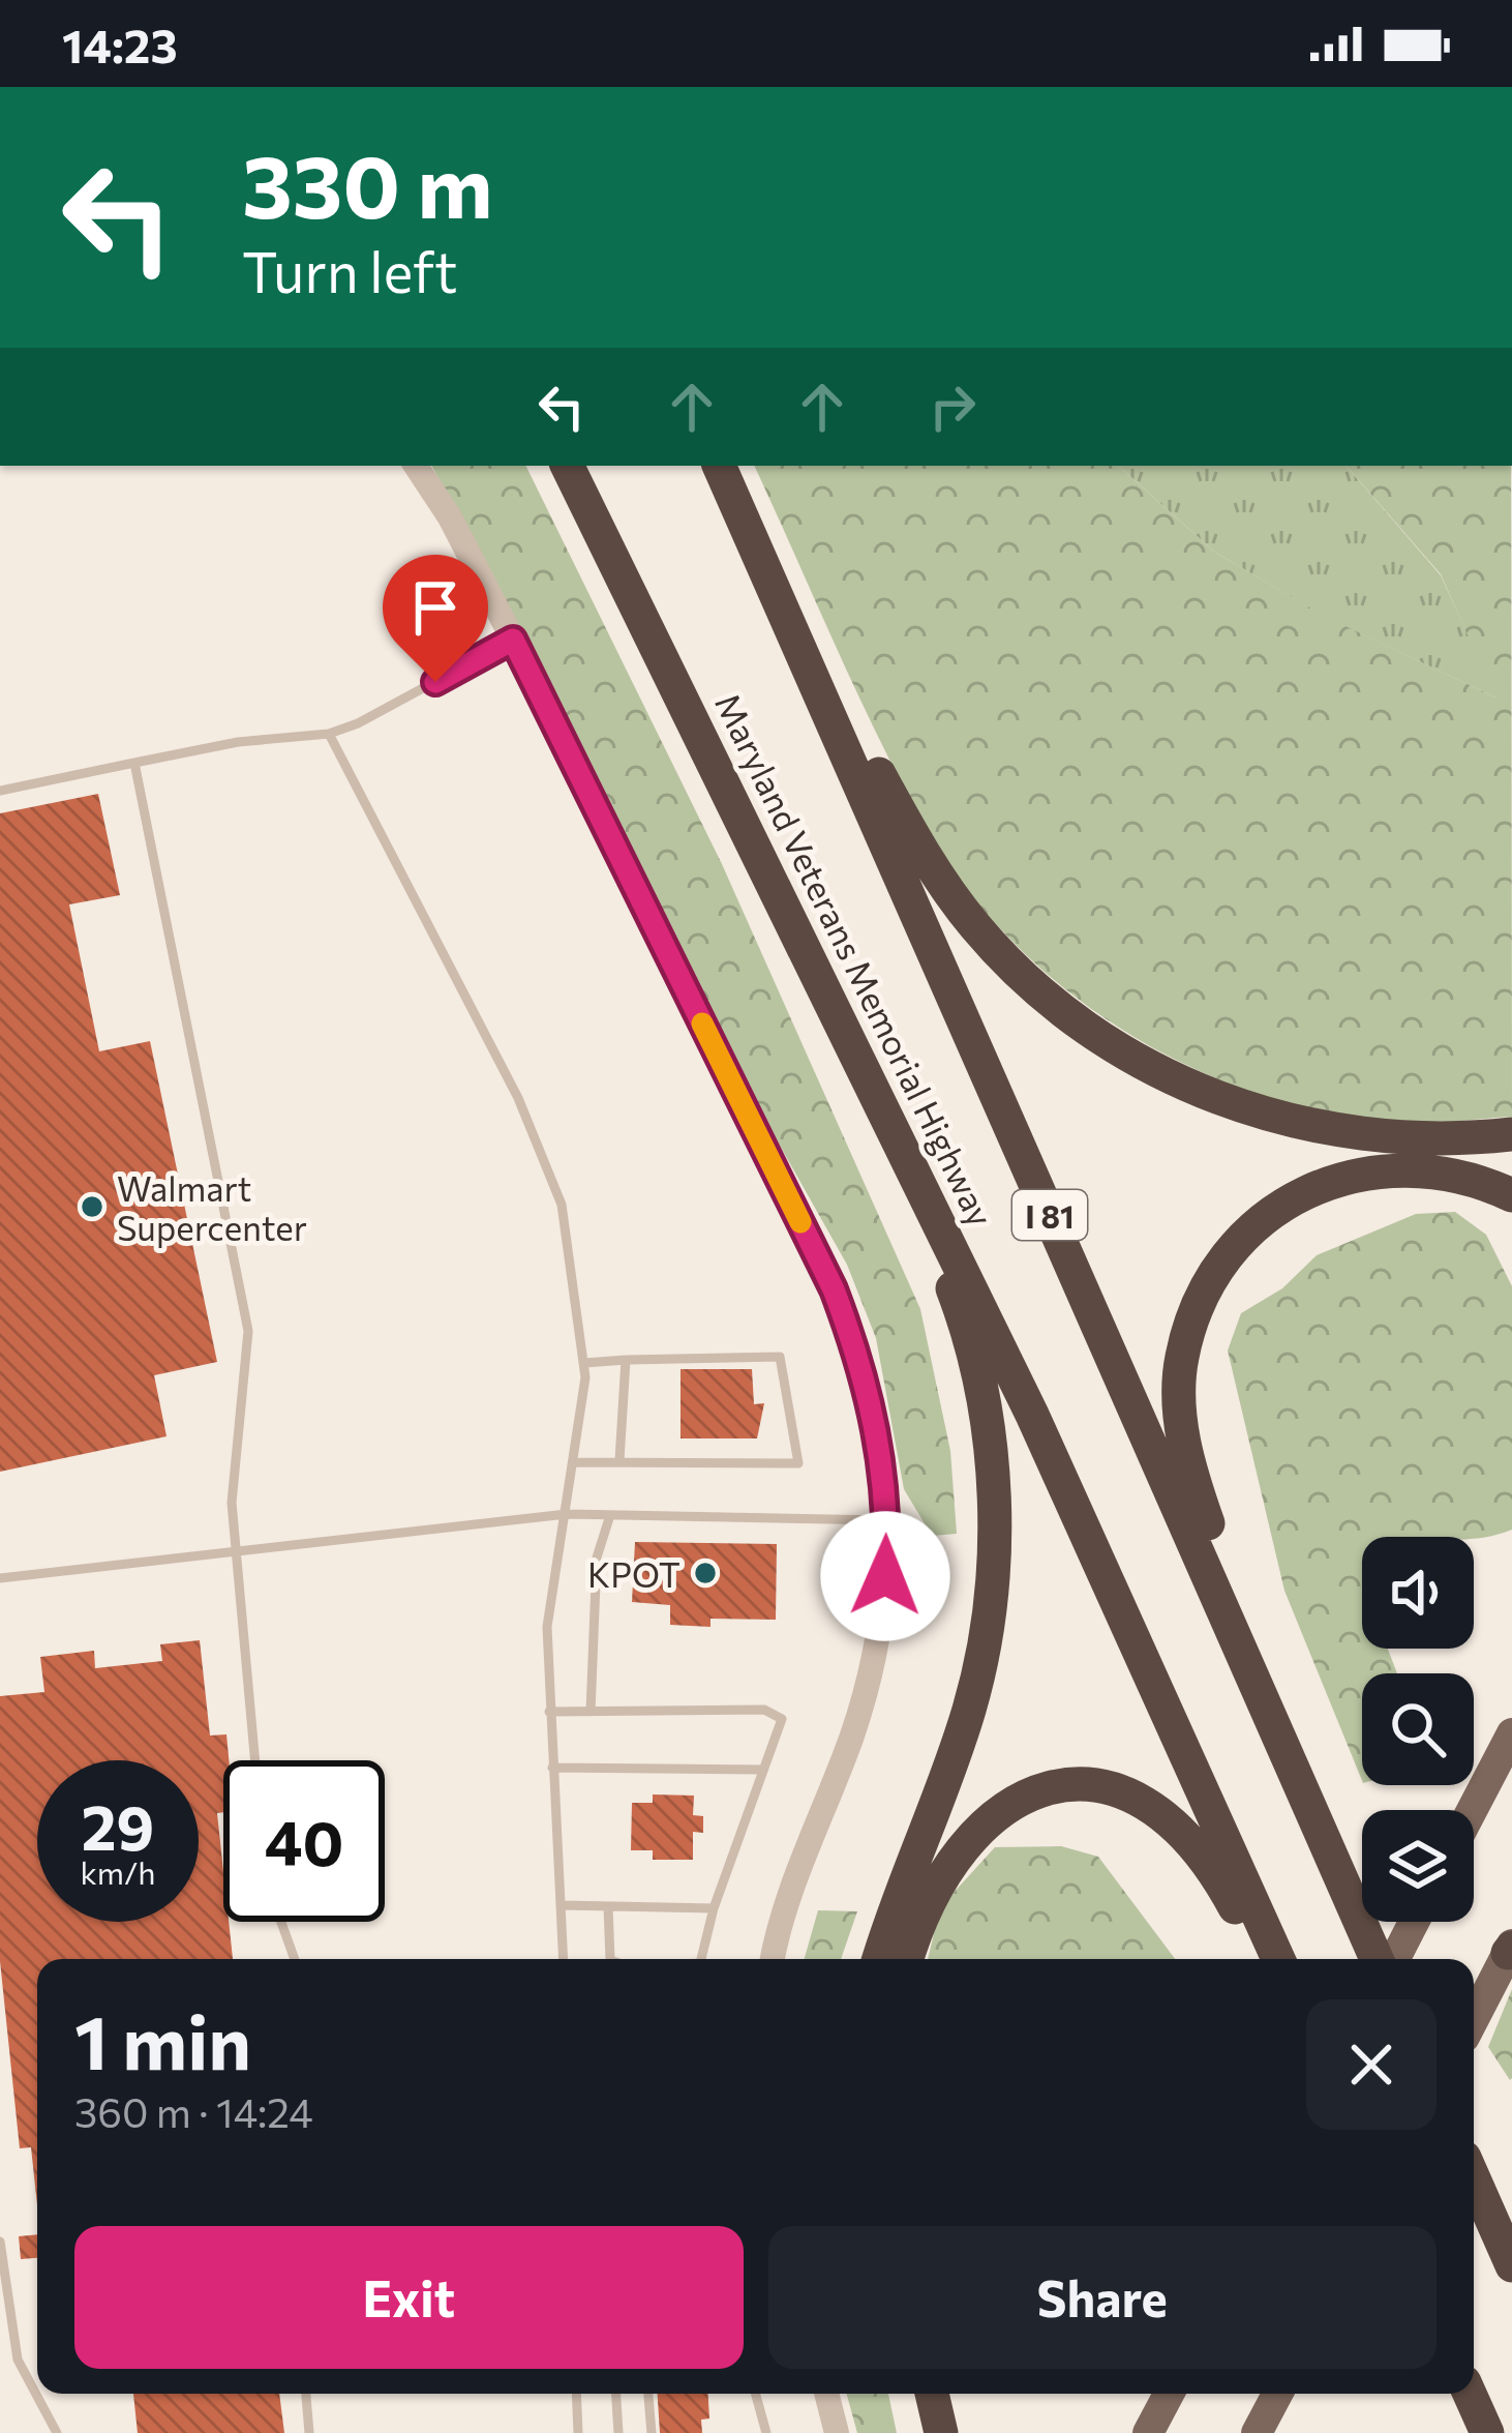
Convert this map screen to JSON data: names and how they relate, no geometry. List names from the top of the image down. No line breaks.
{"streets":{"highway":["Maryland Veterans Memorial Highway","I 81"]},"places":["Walmart Supercenter","KPOT"],"page":{"status":"14:23","turn":["330 m","Turn left"],"speed":"29 km/h","limit":"40","heading":["1 min","360 m · 14:24"],"buttons":["Exit","Share"]}}
